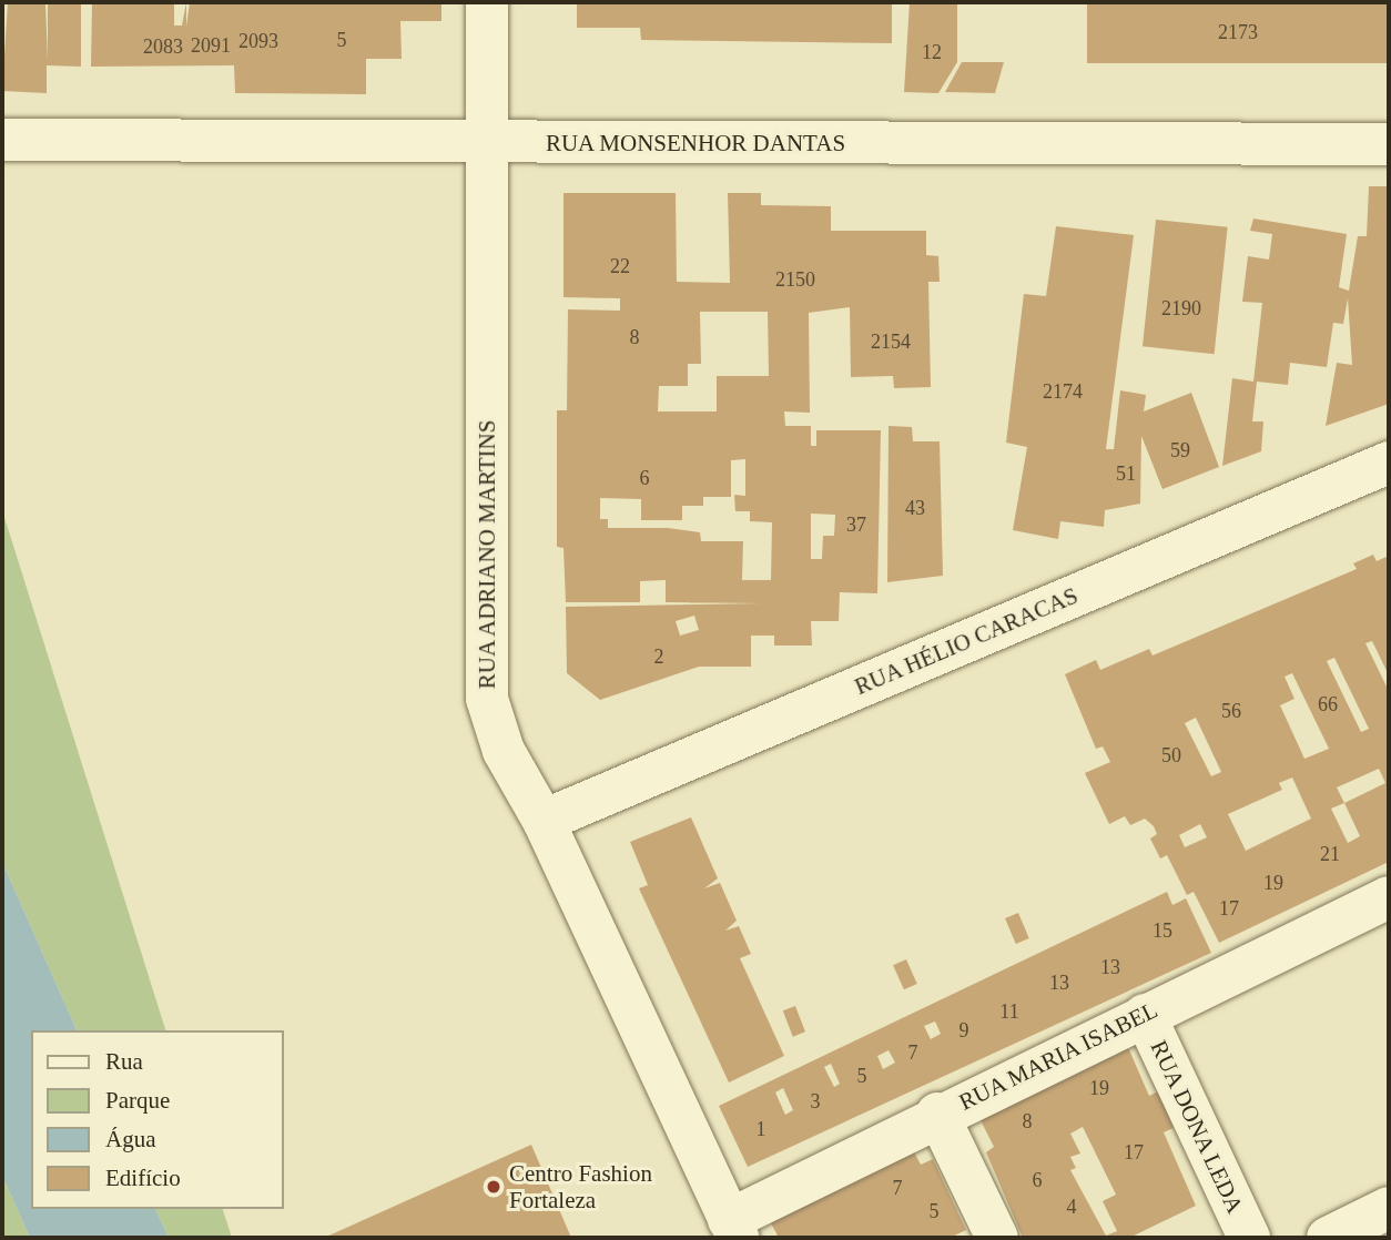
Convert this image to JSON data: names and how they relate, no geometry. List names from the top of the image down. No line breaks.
{"streets":{"street":["RUA MONSENHOR DANTAS","RUA ADRIANO MARTINS","RUA HÉLIO CARACAS","RUA MARIA ISABEL","RUA DONA LEDA"]},"crossings":[["RUA MONSENHOR DANTAS","RUA ADRIANO MARTINS"],["RUA ADRIANO MARTINS","RUA HÉLIO CARACAS"],["RUA ADRIANO MARTINS","RUA MARIA ISABEL"],["RUA MARIA ISABEL","RUA DONA LEDA"]],"places":["Centro Fashion Fortaleza"],"house_numbers":["2173","5","2093","2091","2083","12","22","2150","2190","8","2154","2174","59","51","6","43","37","2","66","56","50","21","19","17","15","13","13","11","9","7","5","19","3","8","1","17","6","7","4","5"],"legend":["Rua","Parque","Água","Edifício"]}
